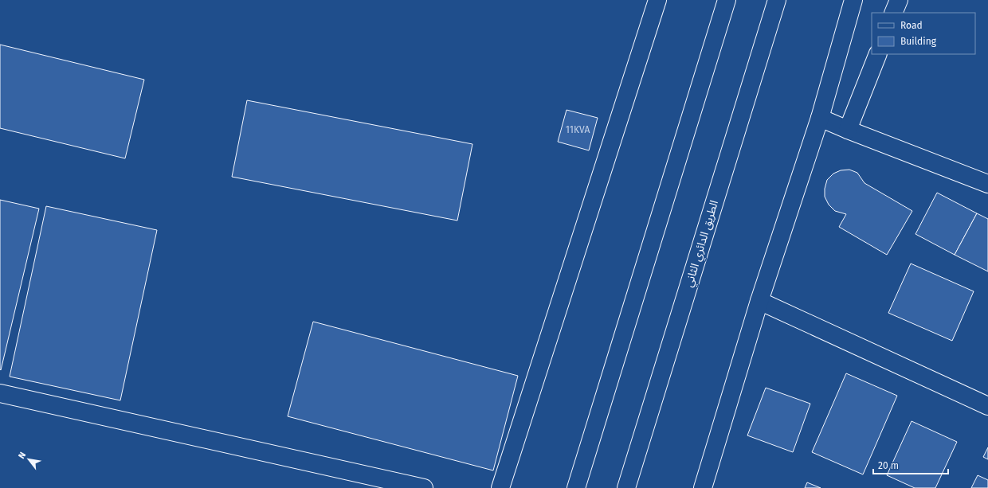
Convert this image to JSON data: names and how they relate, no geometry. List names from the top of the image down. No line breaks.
{"streets":{"main road":["الطريق الدائري الثاني"]},"house_numbers":["11KVA"],"legend":["Road","Building"],"scale_bar":"20 m","north":"top left"}
